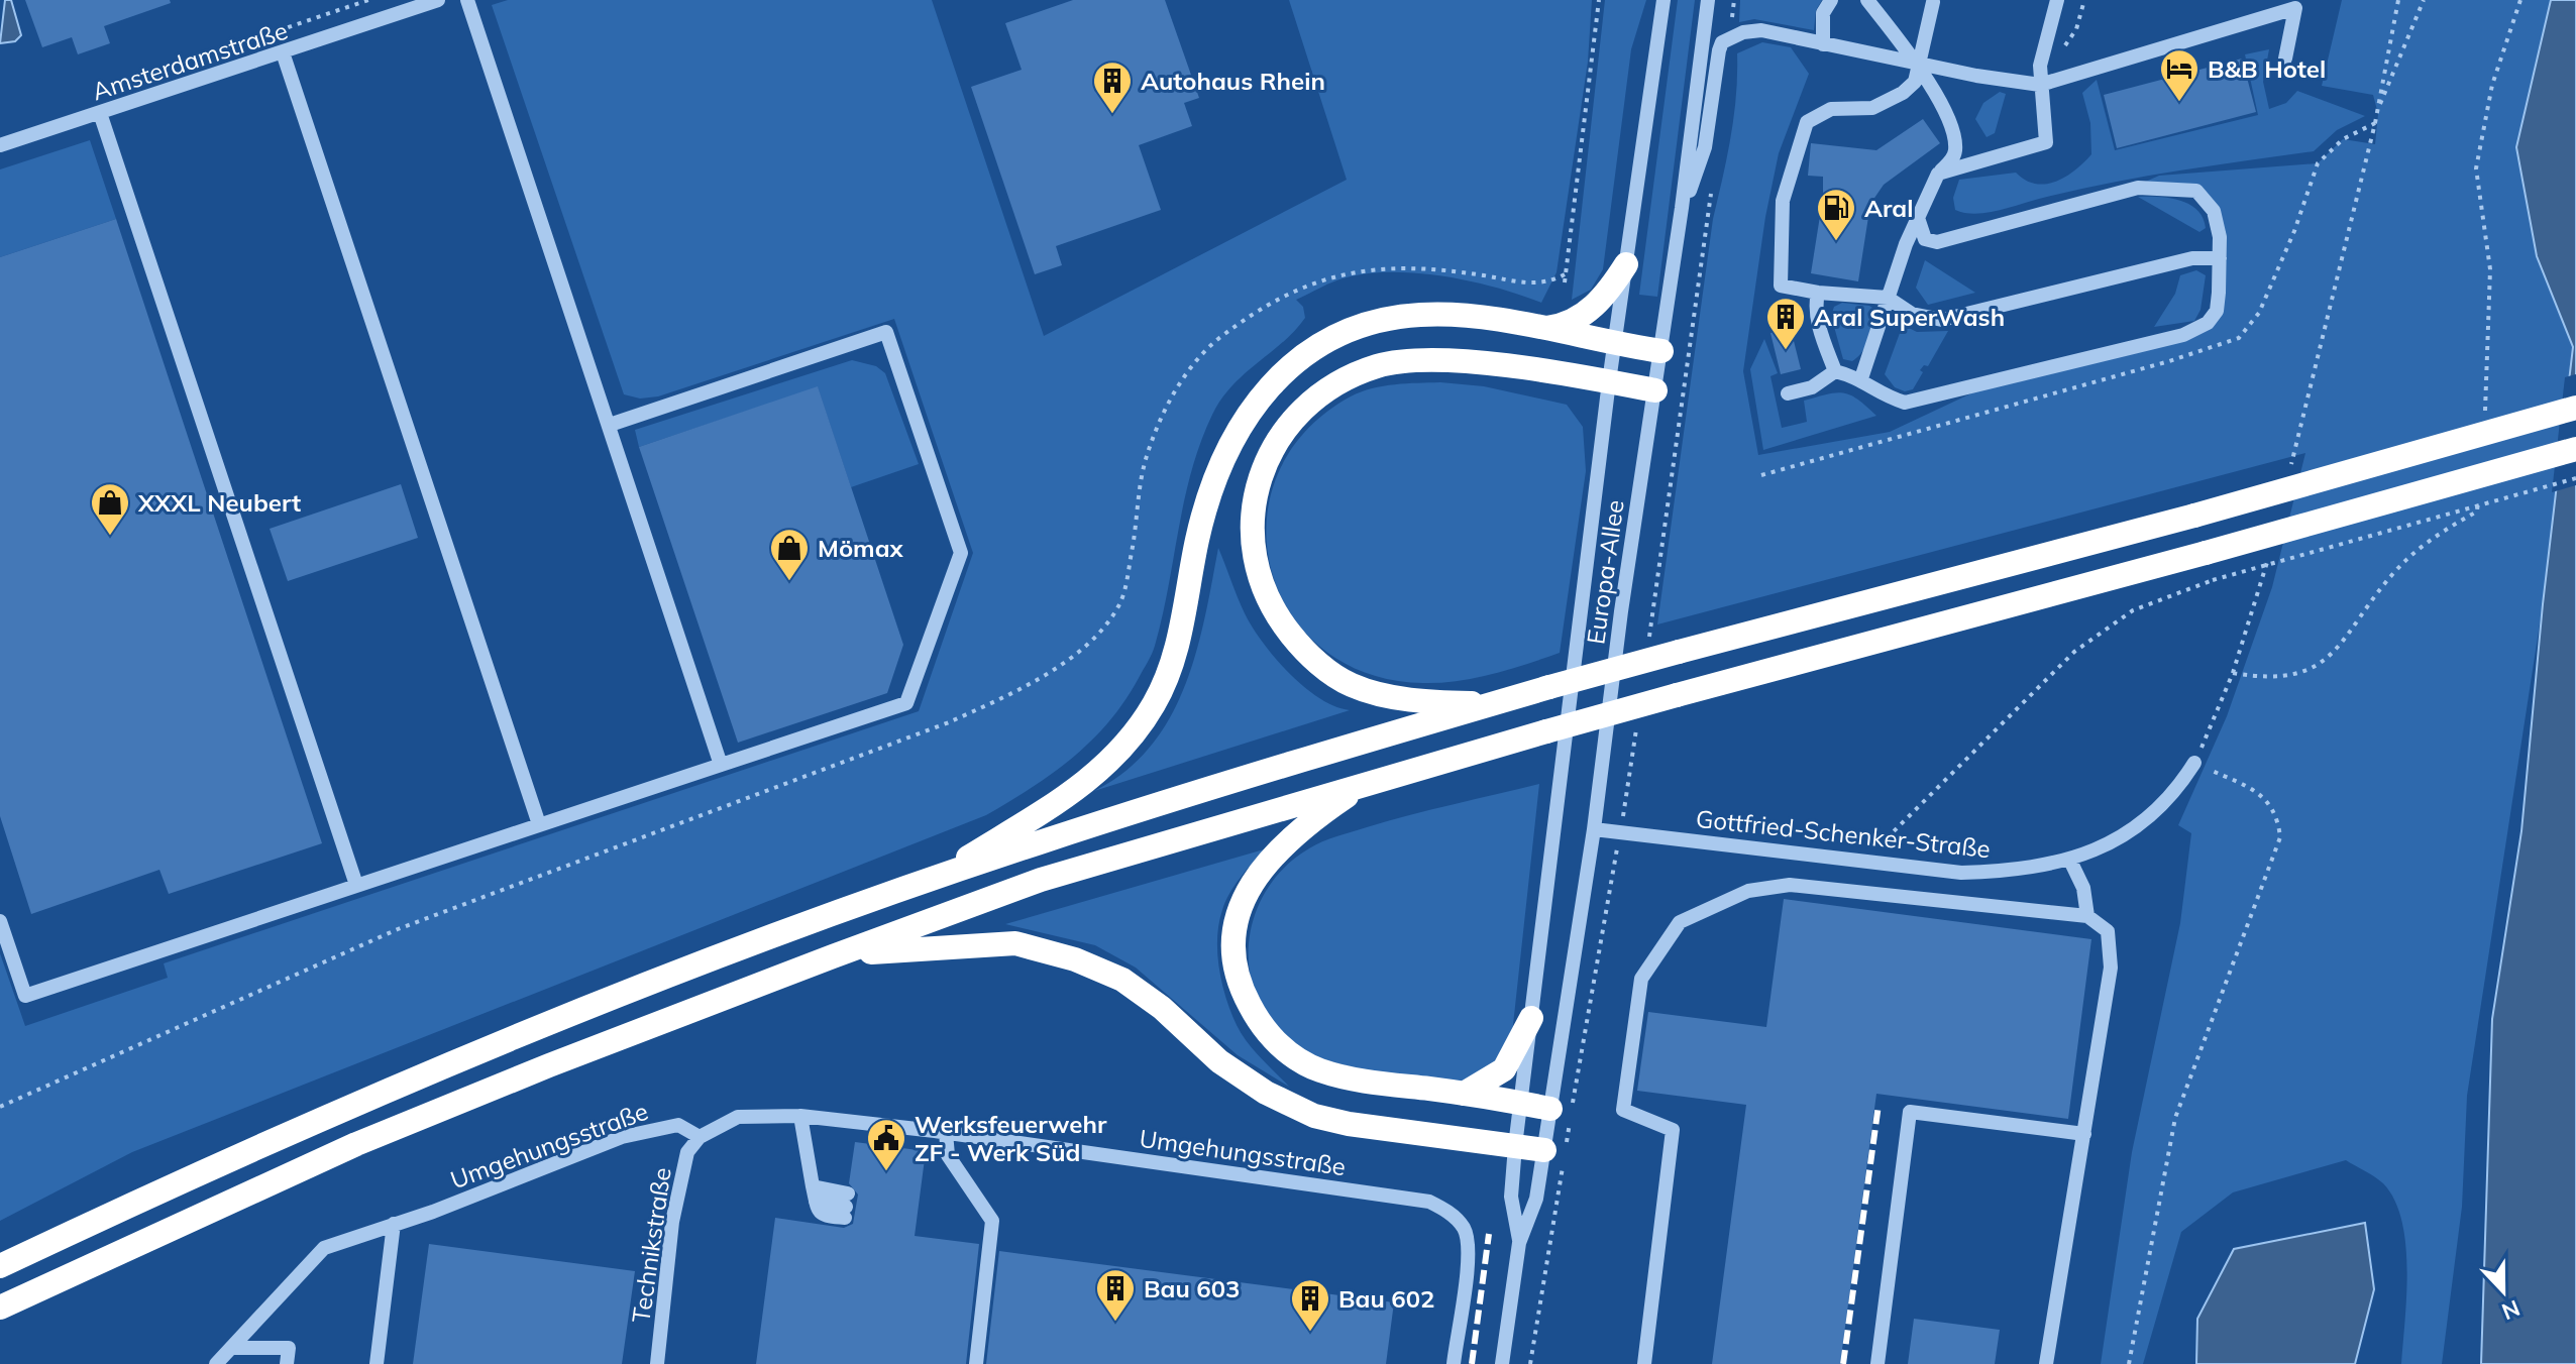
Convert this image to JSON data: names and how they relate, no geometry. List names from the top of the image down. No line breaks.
{"streets":{"street":["Amsterdamstraße","Europa-Allee","Gottfried-Schenker-Straße","Umgehungsstraße","Technikstraße"]},"crossings":[["Europa-Allee","Gottfried-Schenker-Straße"],["Umgehungsstraße","Technikstraße"]],"places":{"hotel":["B&B Hotel"],"building":["Autohaus Rhein","Aral SuperWash","Bau 603","Bau 602"],"fuel station":["Aral"],"shop":["XXXL Neubert","Mömax"],"public building":["Werksfeuerwehr ZF - Werk Süd"]},"north":"bottom"}
